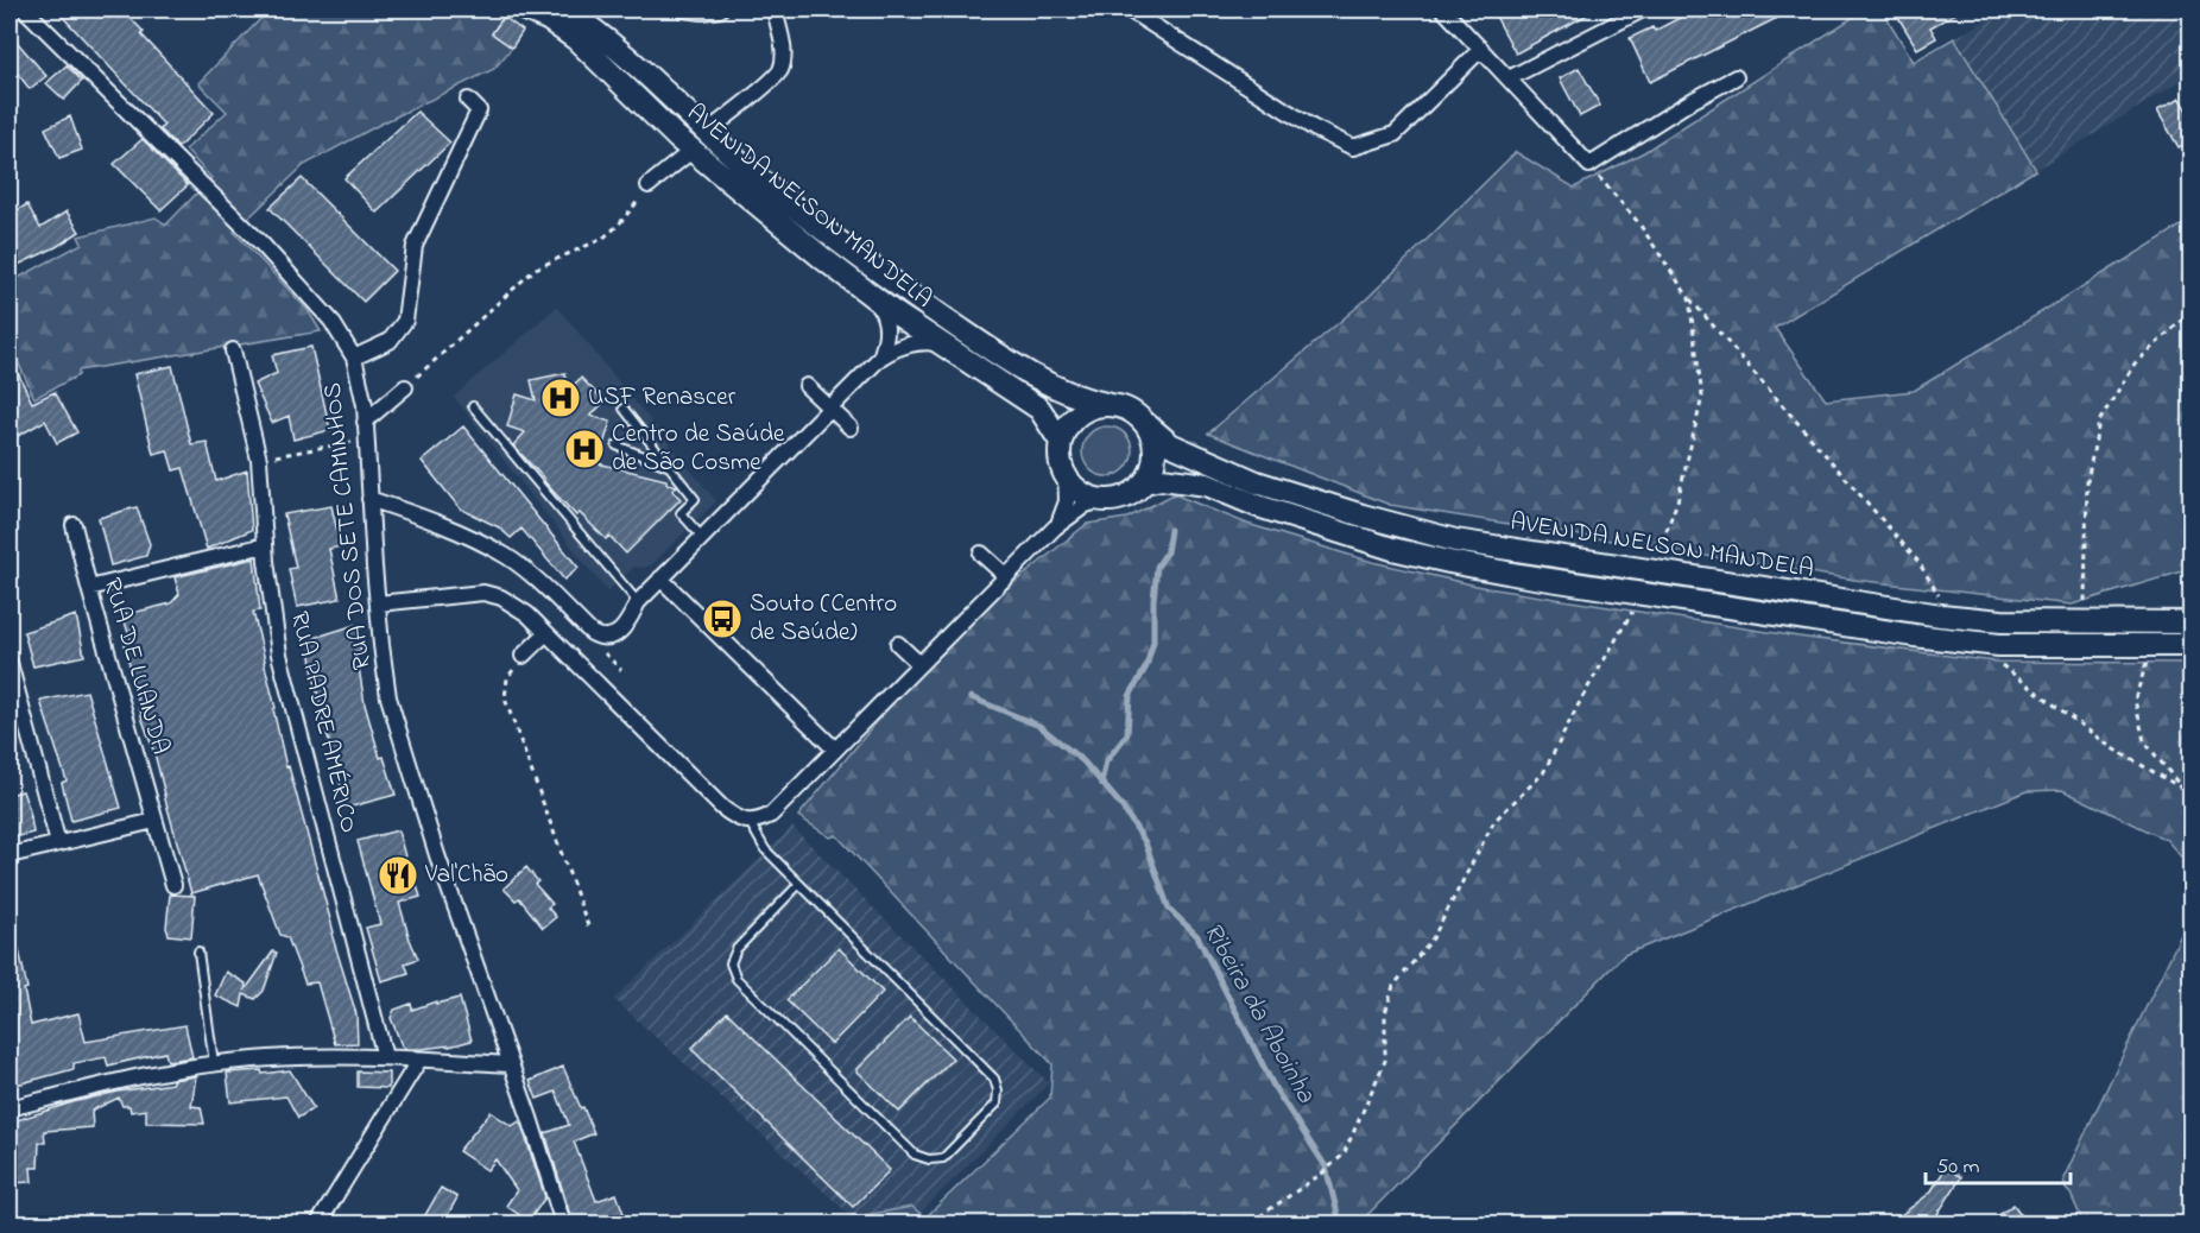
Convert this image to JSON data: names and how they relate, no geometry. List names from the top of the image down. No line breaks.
{"streets":{"main road":["AVENIDA NELSON MANDELA"],"street":["RUA DOS SETE CAMINHOS","RUA DE LUANDA","RUA PADRE AMÉRICO"]},"water":["Ribeira da Aboinha"],"places":{"hospital":["USF Renascer","Centro de Saúde de São Cosme"],"bus stop":["Souto (Centro de Saúde)"],"restaurant":["Val'Chão"]},"scale_bar":"50 m"}
